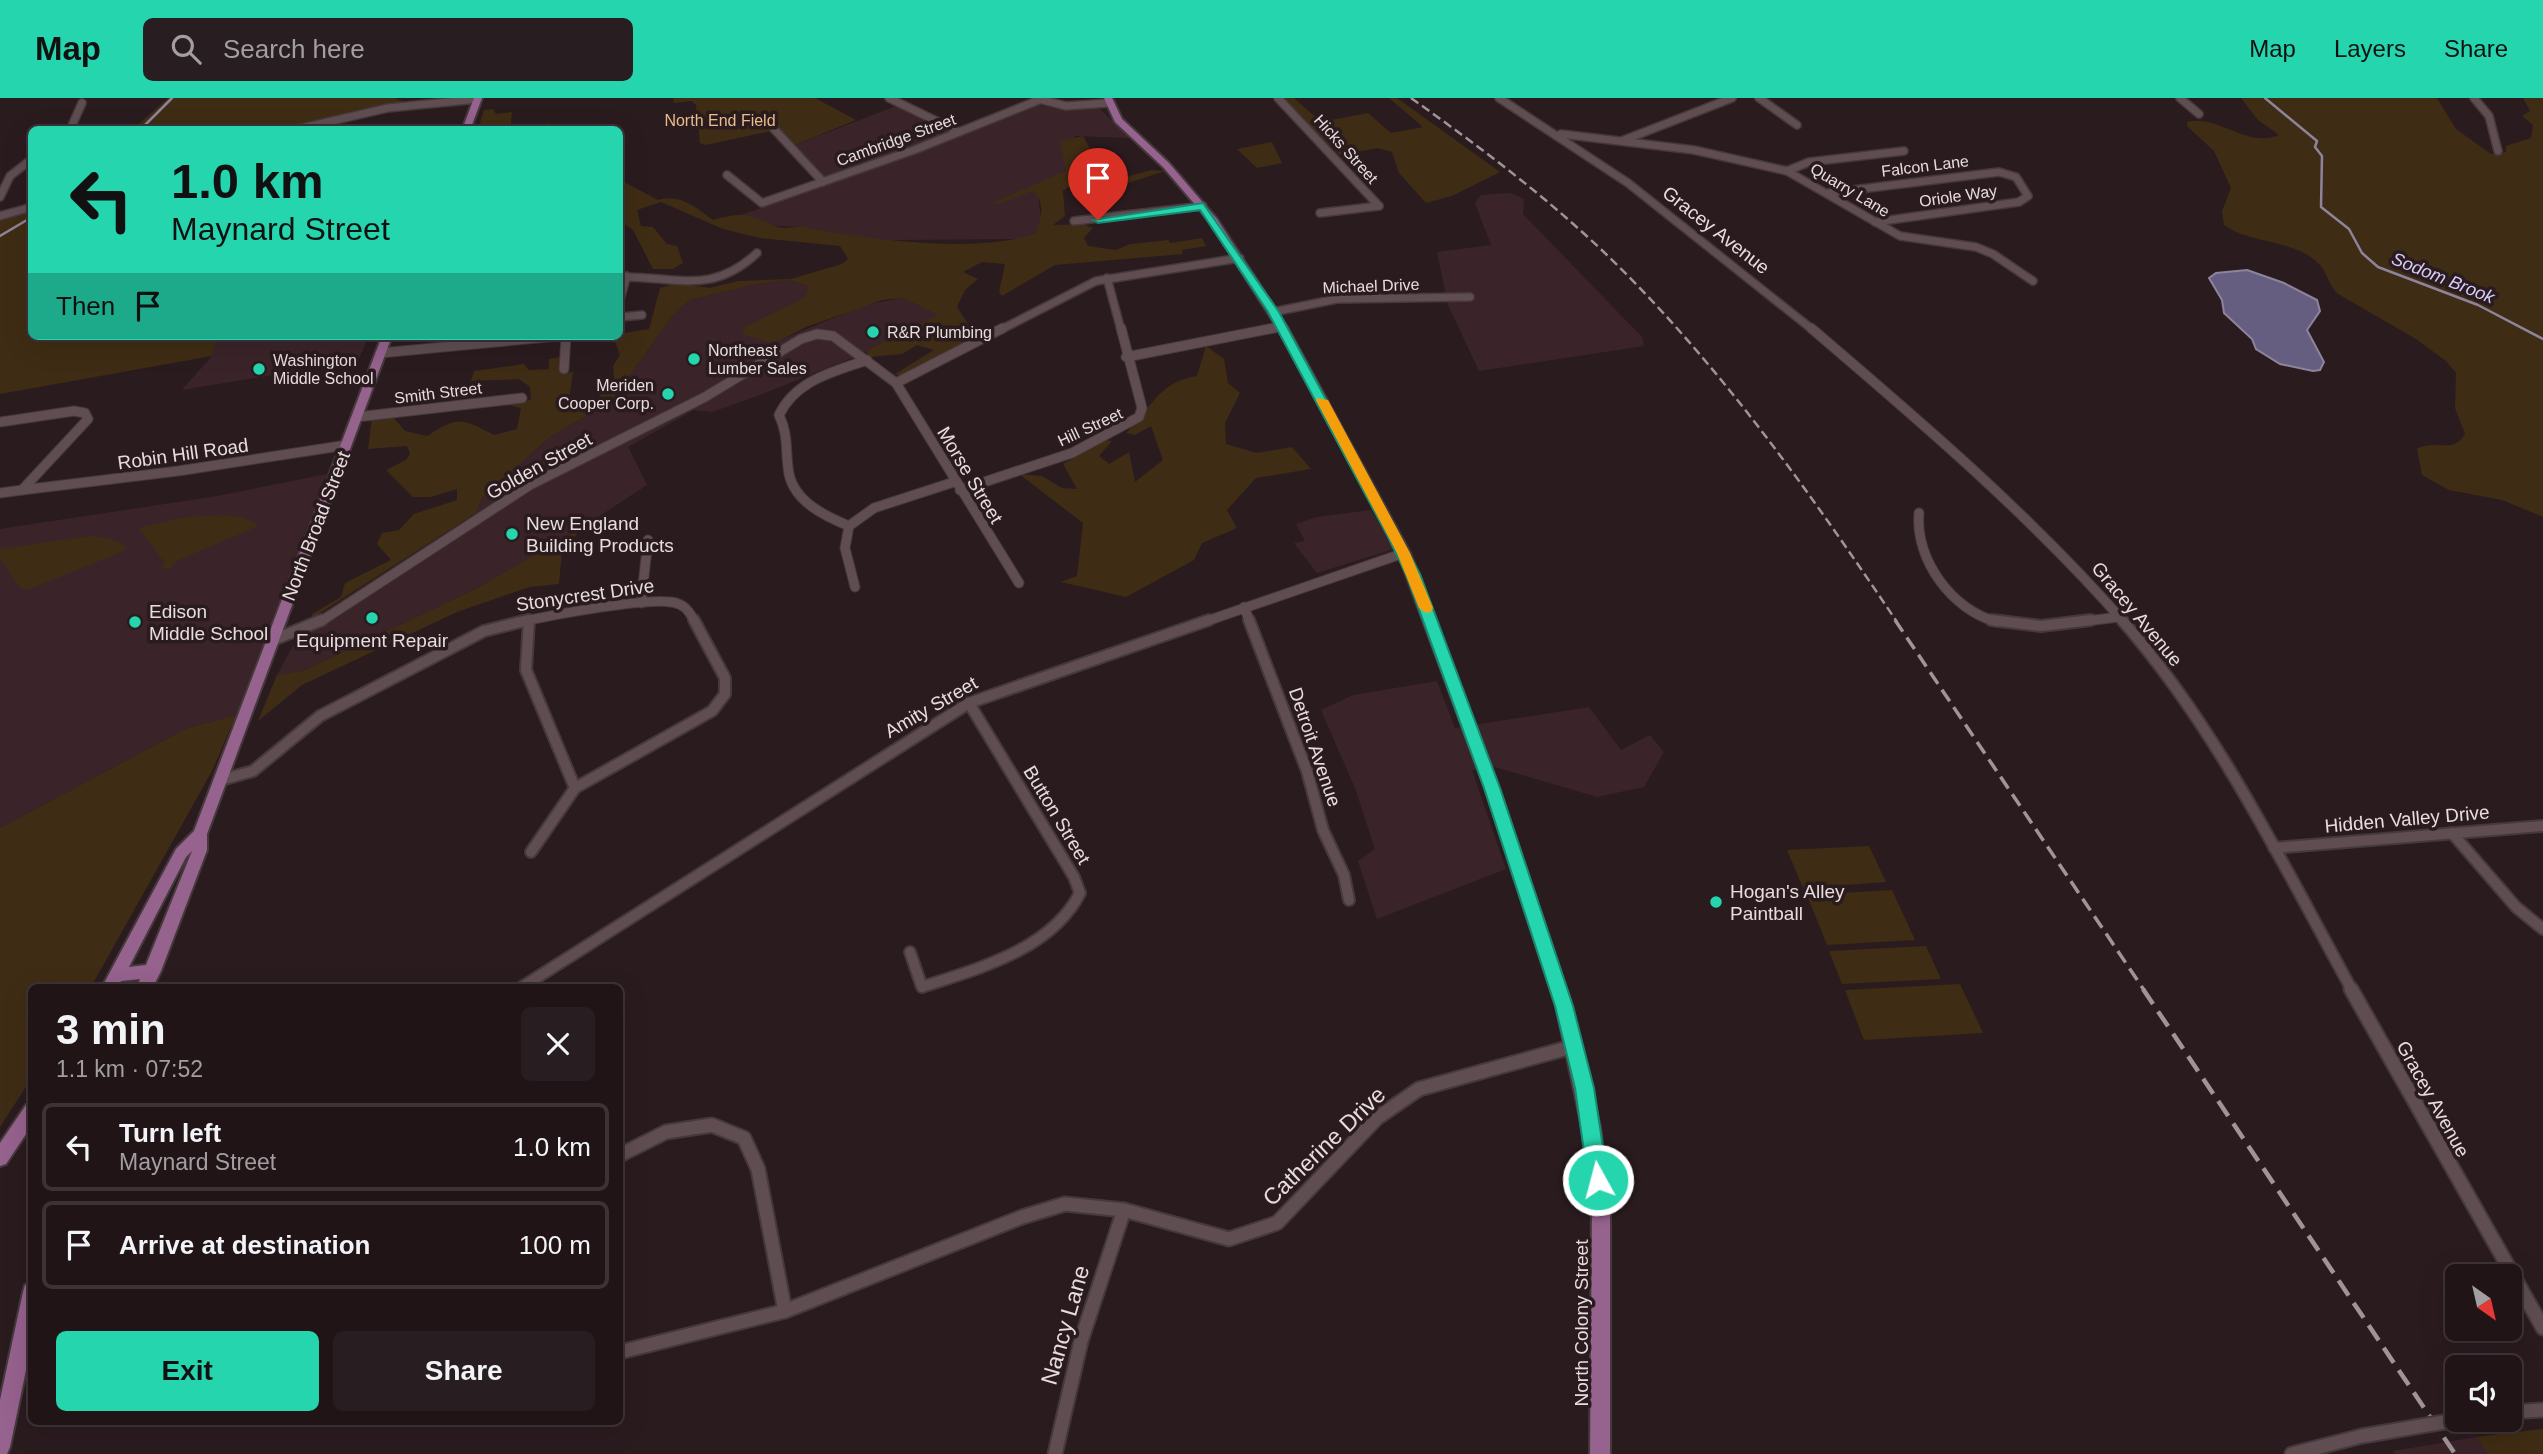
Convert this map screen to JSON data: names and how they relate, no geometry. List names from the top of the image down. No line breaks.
{"streets":{"main road":["North Broad Street","North Colony Street"],"street":["Cambridge Street","Hicks Street","Falcon Lane","Quarry Lane","Oriole Way","Gracey Avenue","Michael Drive","Smith Street","Hill Street","Robin Hill Road","Golden Street","Morse Street","Stonycrest Drive","Amity Street","Detroit Avenue","Button Street","Hidden Valley Drive","Catherine Drive","Nancy Lane"]},"crossings":[["Falcon Lane","Quarry Lane"],["Falcon Lane","Oriole Way"],["Quarry Lane","Oriole Way"],["Quarry Lane","Gracey Avenue"],["Gracey Avenue","Hidden Valley Drive"],["Michael Drive","North Colony Street"],["Smith Street","North Broad Street"],["Hill Street","Morse Street"],["Robin Hill Road","North Broad Street"],["Golden Street","Morse Street"],["Golden Street","North Broad Street"],["North Broad Street","Stonycrest Drive"],["Amity Street","Detroit Avenue"],["Amity Street","Button Street"],["Amity Street","North Colony Street"],["Catherine Drive","North Colony Street"],["Catherine Drive","Nancy Lane"]],"water":["Sodom Brook"],"parks":["North End Field"],"places":["R&R Plumbing","Northeast Lumber Sales","Washington Middle School","Meriden Cooper Corp.","New England Building Products","Equipment Repair","Edison Middle School","Hogan's Alley Paintball"],"north":"bottom right","page":{"header":"Map","search":"Search here","nav":["Map","Layers","Share"],"turn":["1.0 km","Maynard Street"],"then":"Then","heading":["3 min","1.1 km · 07:52"],"list":[{"name":"Turn left","note":"Maynard Street","value":"1.0 km"},{"name":"Arrive at destination","value":"100 m"}],"buttons":["Exit","Share"]}}
